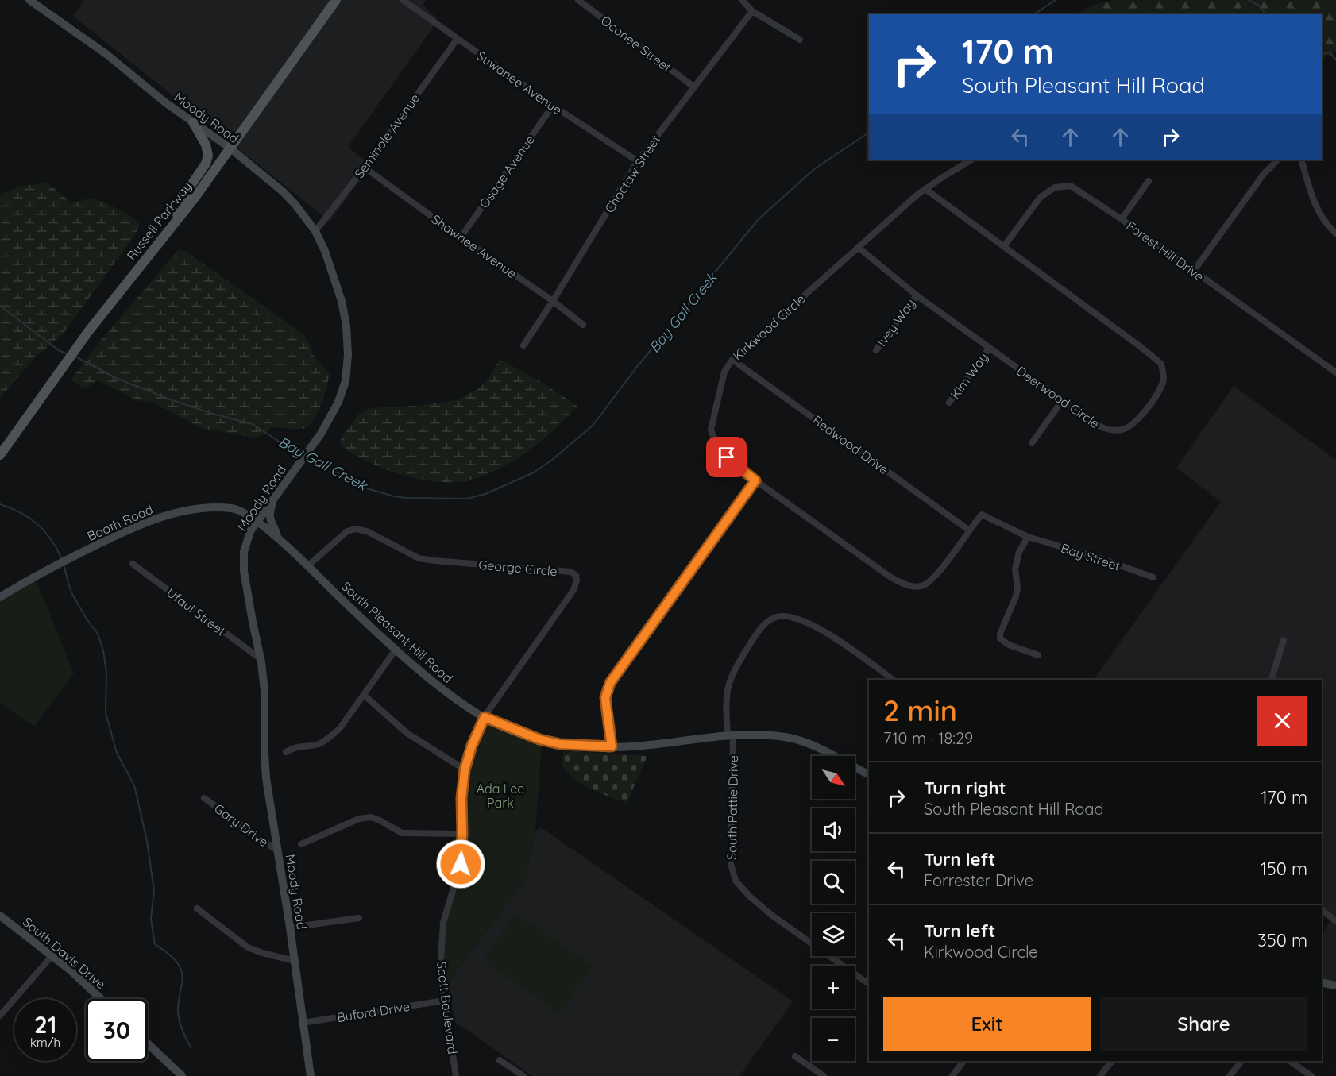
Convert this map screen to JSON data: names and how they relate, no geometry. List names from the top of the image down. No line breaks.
{"streets":{"main road":["Russell Parkway"],"street":["Oconee Street","Suwanee Avenue","Moody Road","Seminole Avenue","Osage Avenue","Choctaw Street","Shawnee Avenue","Forest Hill Drive","Ivey Way","Kirkwood Circle","Kim Way","Deerwood Circle","Redwood Drive","Booth Road","Bay Street","George Circle","Ufaul Street","South Pleasant Hill Road","South Pattie Drive","Gary Drive","South Davis Drive","Scott Boulevard","Buford Drive"]},"crossings":[["Oconee Street","Choctaw Street"],["Suwanee Avenue","Seminole Avenue"],["Suwanee Avenue","Osage Avenue"],["Suwanee Avenue","Choctaw Street"],["Moody Road","Seminole Avenue"],["Moody Road","Russell Parkway"],["Moody Road","Booth Road"],["Moody Road","Ufaul Street"],["Moody Road","South Pleasant Hill Road"],["Moody Road","Gary Drive"],["Moody Road","Buford Drive"],["Seminole Avenue","Shawnee Avenue"],["Osage Avenue","Shawnee Avenue"],["Choctaw Street","Shawnee Avenue"],["Forest Hill Drive","Deerwood Circle"],["Ivey Way","Deerwood Circle"],["Kirkwood Circle","Deerwood Circle"],["Kirkwood Circle","Redwood Drive"],["Kirkwood Circle","Bay Street"],["Kim Way","Deerwood Circle"],["Redwood Drive","Bay Street"],["Booth Road","South Pleasant Hill Road"],["George Circle","South Pleasant Hill Road"],["George Circle","Scott Boulevard"],["South Pleasant Hill Road","South Pattie Drive"],["South Pleasant Hill Road","Scott Boulevard"],["Scott Boulevard","Buford Drive"]],"water":["Bay Gall Creek"],"parks":["Ada Lee Park"],"north":"bottom right","page":{"turn":["170 m","South Pleasant Hill Road"],"heading":["2 min","710 m · 18:29"],"map_buttons":["+","−"],"list":[{"name":"Turn right","note":"South Pleasant Hill Road","value":"170 m"},{"name":"Turn left","note":"Forrester Drive","value":"150 m"},{"name":"Turn left","note":"Kirkwood Circle","value":"350 m"}],"buttons":["Exit","Share"],"speed":"21 km/h","limit":"30"}}
